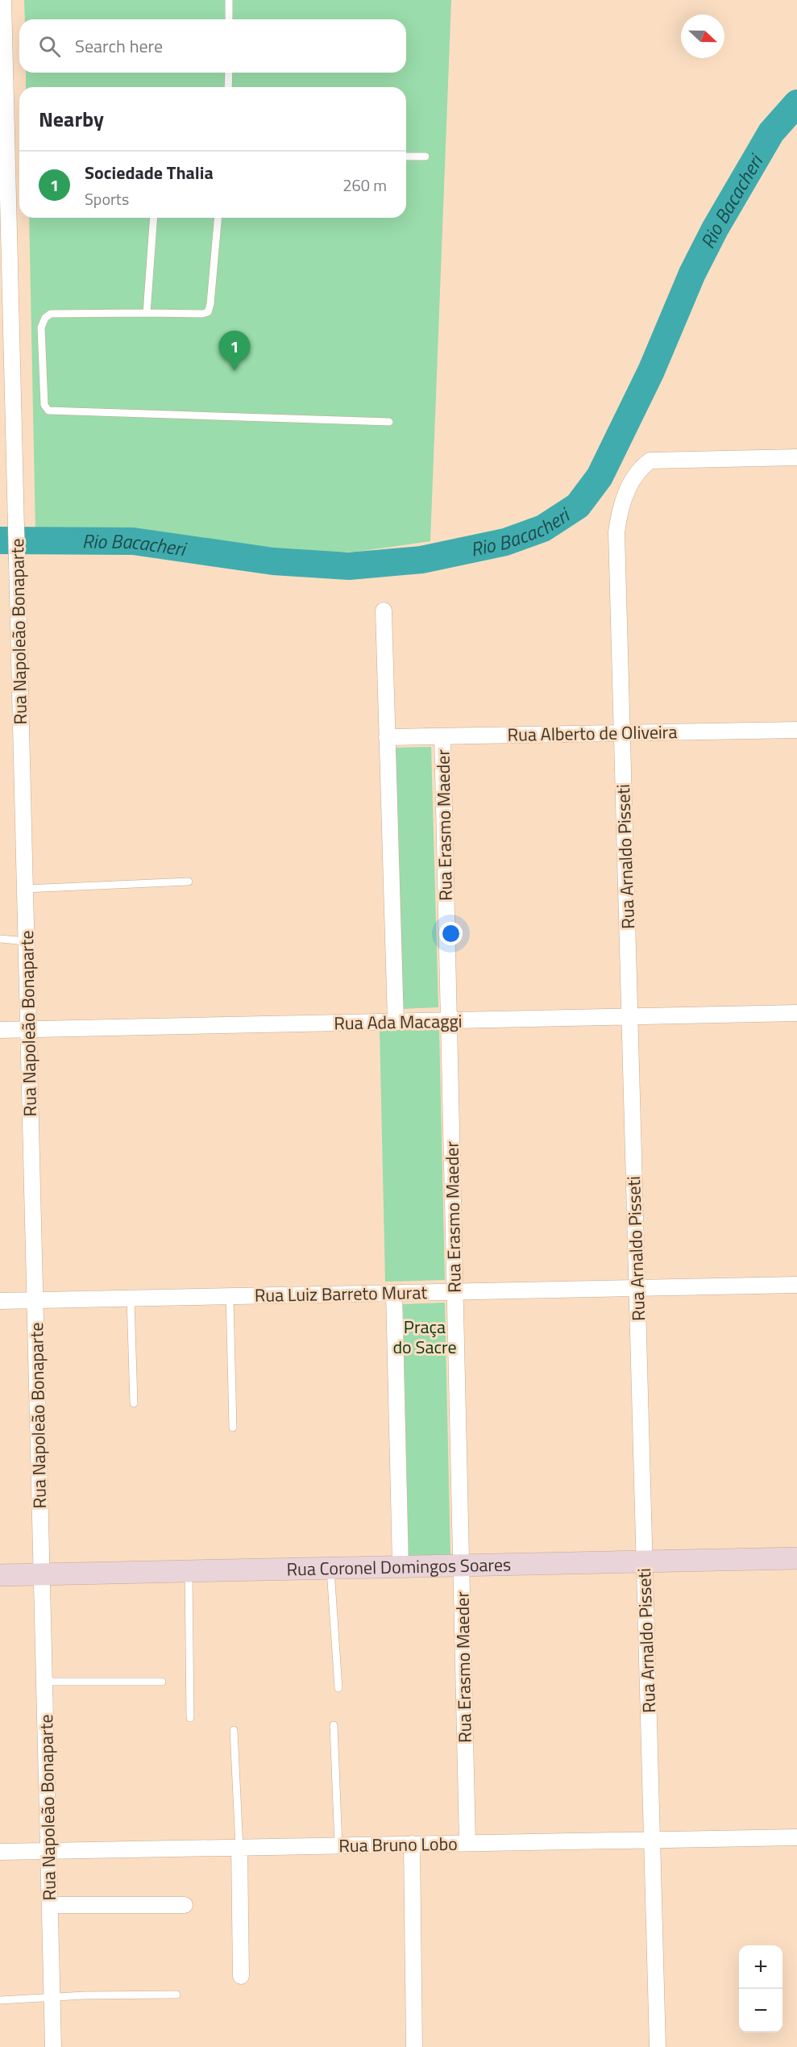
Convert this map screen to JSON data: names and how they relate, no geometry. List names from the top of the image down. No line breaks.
{"streets":{"street":["Rua Napoleão Bonaparte","Rua Alberto de Oliveira","Rua Erasmo Maeder","Rua Arnaldo Pisseti","Rua Ada Macaggi","Rua Luiz Barreto Murat","Rua Coronel Domingos Soares","Rua Bruno Lobo"]},"crossings":[["Rua Napoleão Bonaparte","Rua Ada Macaggi"],["Rua Napoleão Bonaparte","Rua Luiz Barreto Murat"],["Rua Napoleão Bonaparte","Rua Coronel Domingos Soares"],["Rua Napoleão Bonaparte","Rua Bruno Lobo"],["Rua Alberto de Oliveira","Rua Erasmo Maeder"],["Rua Alberto de Oliveira","Rua Arnaldo Pisseti"],["Rua Erasmo Maeder","Rua Ada Macaggi"],["Rua Erasmo Maeder","Rua Luiz Barreto Murat"],["Rua Erasmo Maeder","Rua Coronel Domingos Soares"],["Rua Erasmo Maeder","Rua Bruno Lobo"],["Rua Arnaldo Pisseti","Rua Ada Macaggi"],["Rua Arnaldo Pisseti","Rua Luiz Barreto Murat"],["Rua Arnaldo Pisseti","Rua Coronel Domingos Soares"],["Rua Arnaldo Pisseti","Rua Bruno Lobo"]],"water":["Rio Bacacheri"],"parks":["Praça do Sacre"],"north":"right","page":{"search":"Search here","heading":"Nearby","list":[{"mark":"1","name":"Sociedade Thalia","note":"Sports","value":"260 m"}],"pins":"1","map_buttons":["+","−"]}}
